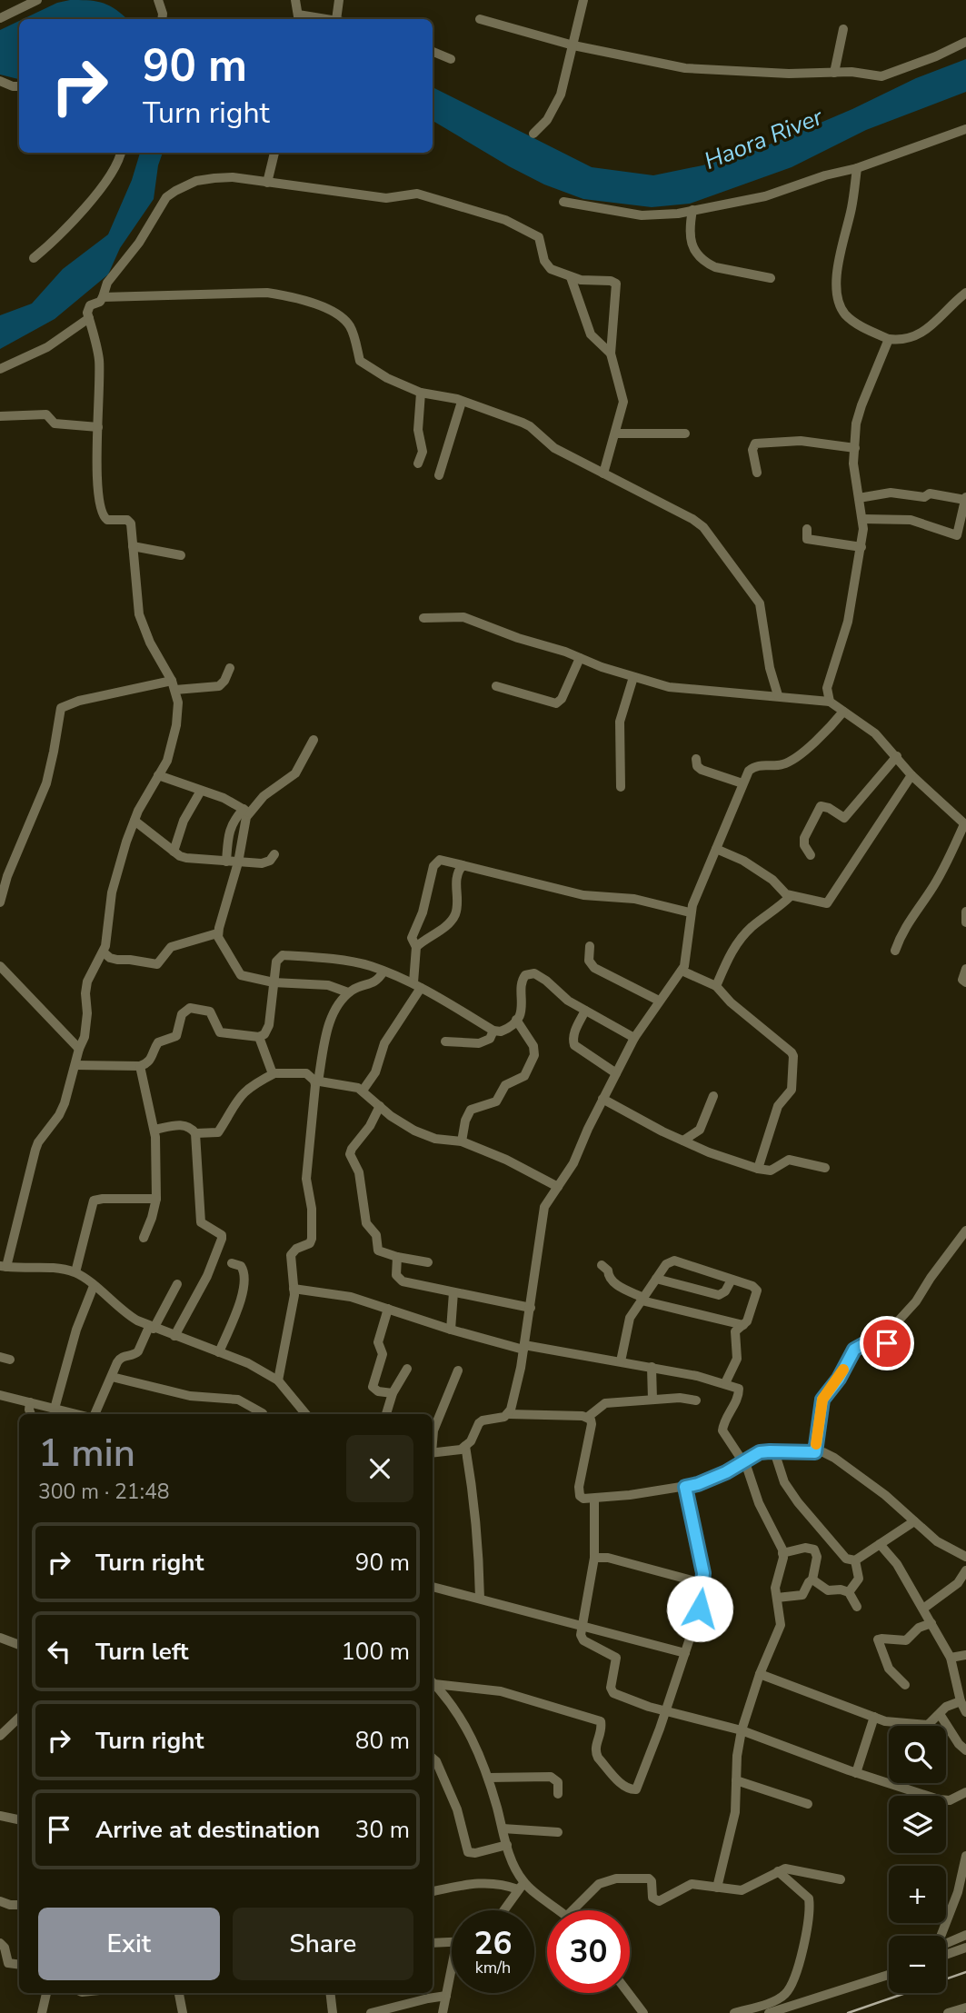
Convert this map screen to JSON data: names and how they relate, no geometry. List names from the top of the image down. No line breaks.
{"water":["Haora River"],"page":{"turn":["90 m","Turn right"],"heading":["1 min","300 m · 21:48"],"list":[{"name":"Turn right","value":"90 m"},{"name":"Turn left","value":"100 m"},{"name":"Turn right","value":"80 m"},{"name":"Arrive at destination","value":"30 m"}],"map_buttons":["+","−"],"buttons":["Exit","Share"],"speed":"26 km/h","limit":"30"}}
